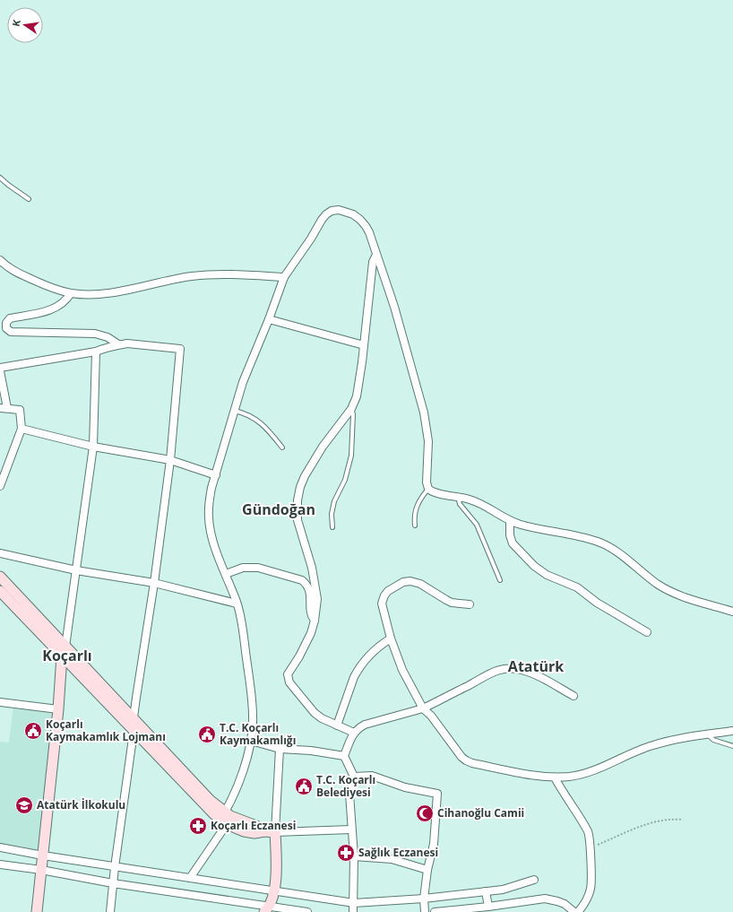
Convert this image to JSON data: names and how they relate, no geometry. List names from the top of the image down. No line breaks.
{"districts":["Gündoğan","Koçarlı","Atatürk"],"places":{"public building":["Koçarlı Kaymakamlık Lojmanı","T.C. Koçarlı Kaymakamlığı","T.C. Koçarlı Belediyesi"],"school or university":["Atatürk İlkokulu"],"mosque":["Cihanoğlu Camii"],"pharmacy":["Koçarlı Eczanesi","Sağlık Eczanesi"]},"north":"left"}
